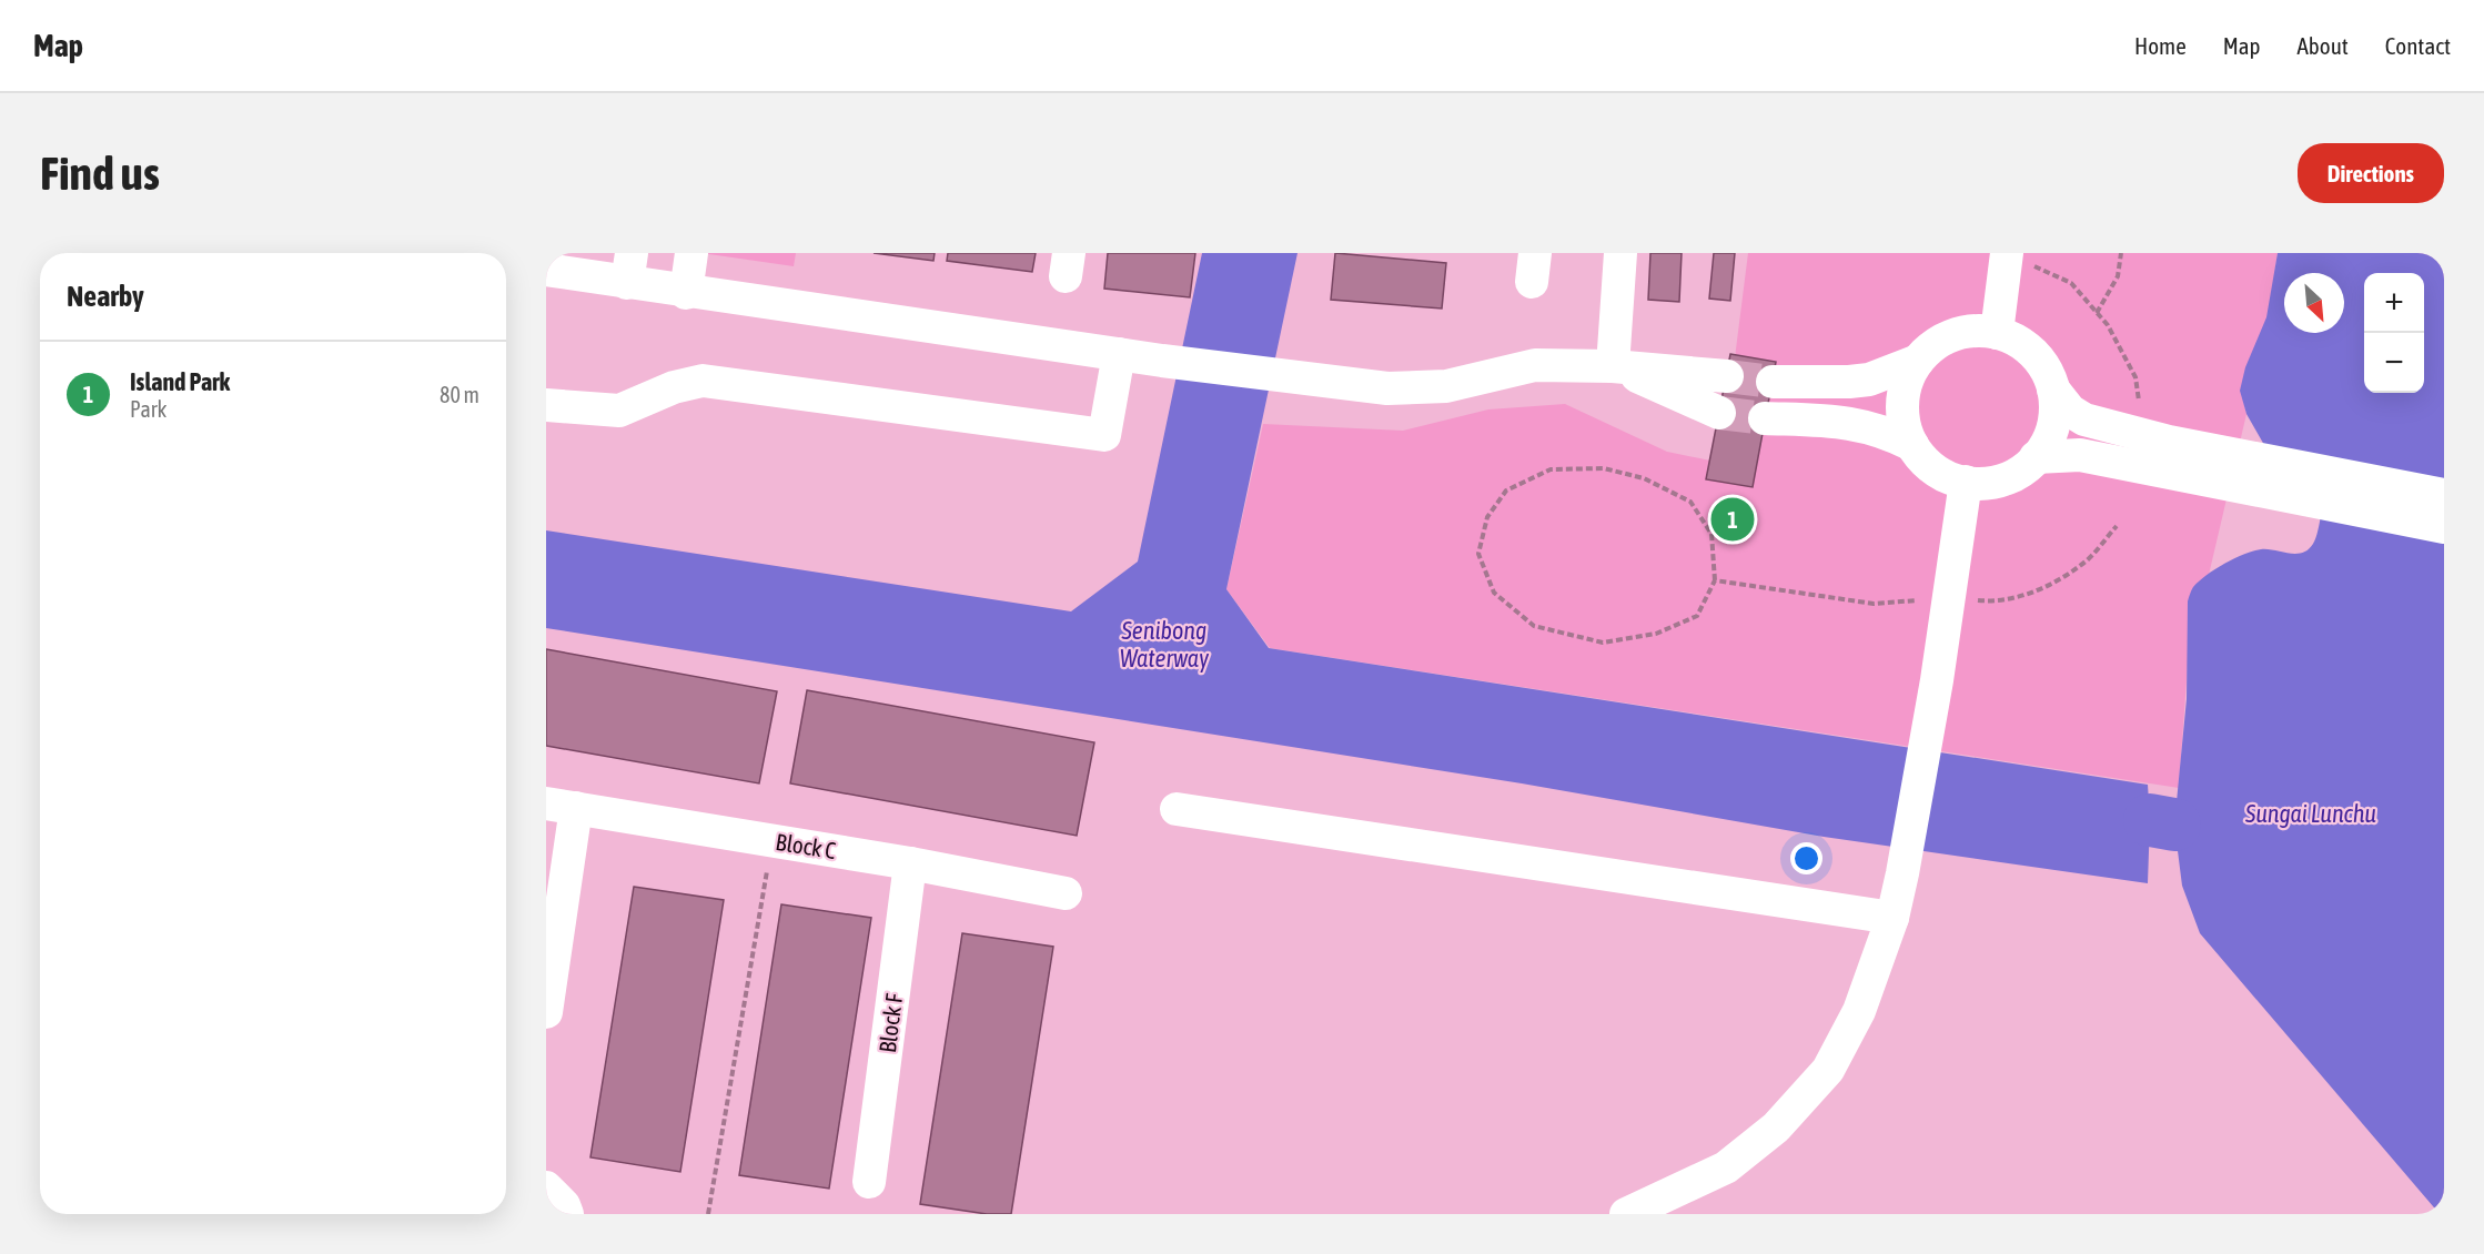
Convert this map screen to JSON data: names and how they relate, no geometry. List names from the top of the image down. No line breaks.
{"streets":{"street":["Block C","Block F"]},"crossings":[["Block C","Block F"]],"water":["Senibong Waterway","Sungai Lunchu"],"north":"bottom right","page":{"header":"Map","nav":["Home","Map","About","Contact"],"buttons":"Directions","title":"Find us","heading":"Nearby","map_buttons":["+","−"],"list":[{"mark":"1","name":"Island Park","note":"Park","value":"80 m"}],"pins":"1"}}
